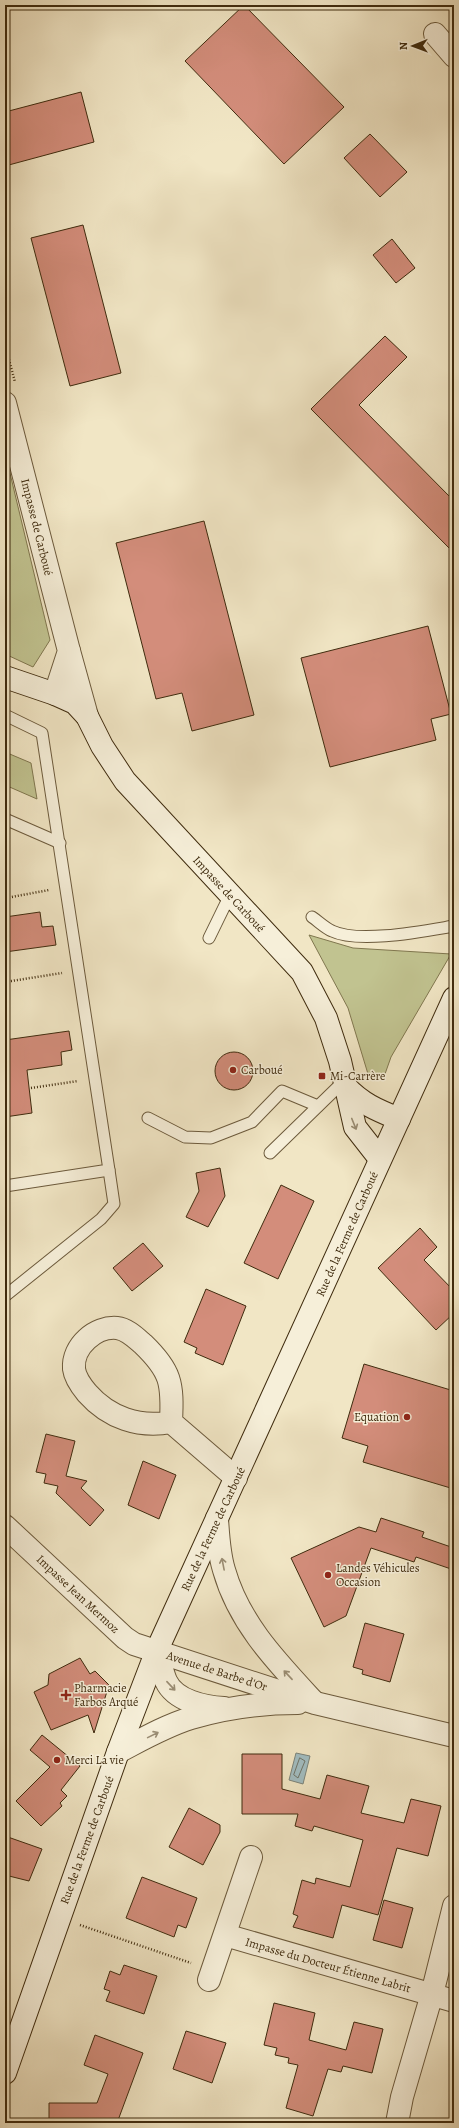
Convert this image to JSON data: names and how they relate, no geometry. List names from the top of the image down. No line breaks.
{"streets":{"street":["Impasse de Carboué","Rue de la Ferme de Carboué","Impasse Jean Mermoz","Avenue de Barbe d'Or","Impasse du Docteur Étienne Labrit"]},"crossings":[["Impasse de Carboué","Rue de la Ferme de Carboué"],["Rue de la Ferme de Carboué","Impasse Jean Mermoz"],["Rue de la Ferme de Carboué","Avenue de Barbe d'Or"],["Impasse Jean Mermoz","Avenue de Barbe d'Or"]],"places":{"other":["Carboué","Equation","Landes Véhicules Occasion","Merci La vie"],"transit":["Mi-Carrère"],"health":["Pharmacie Farbos Arqué"]},"north":"left"}
